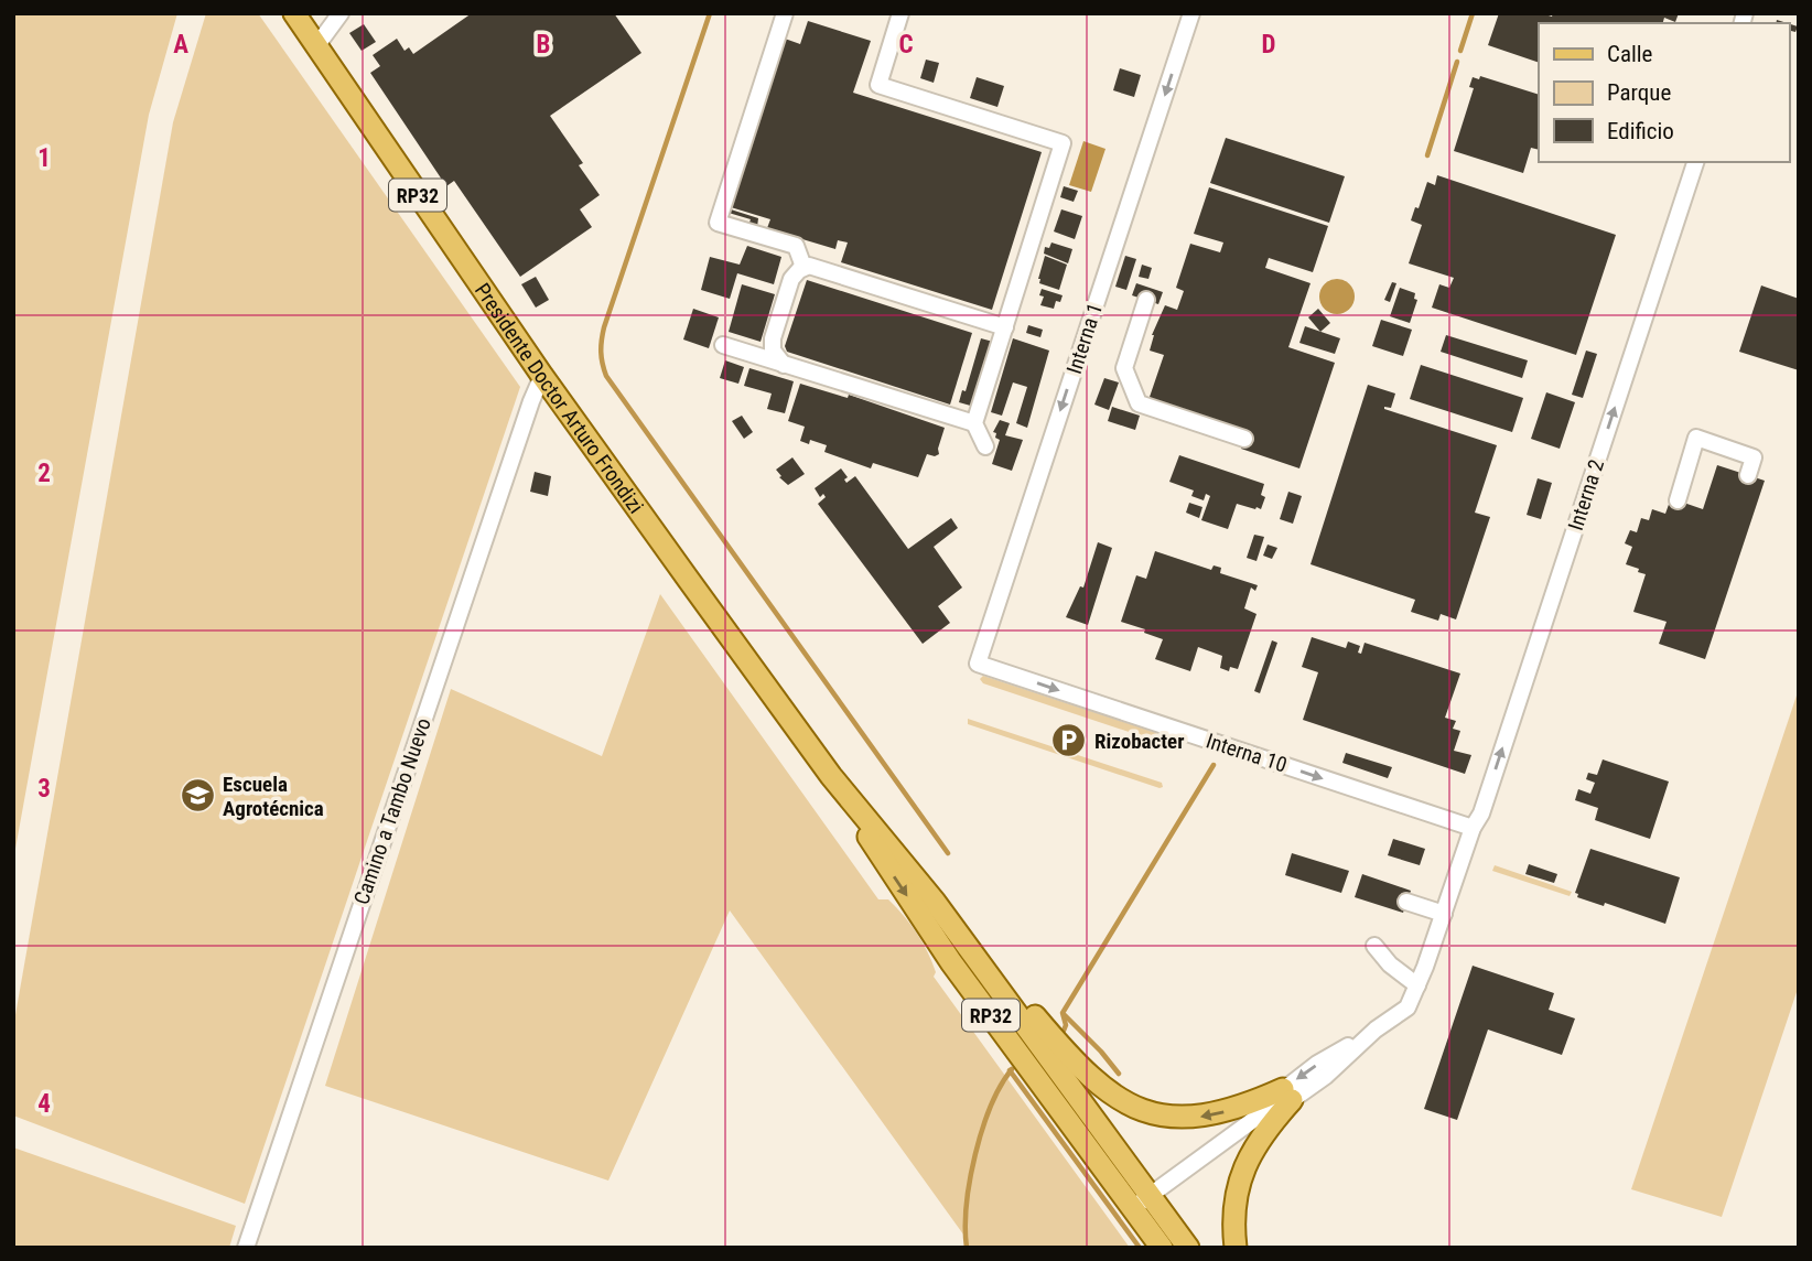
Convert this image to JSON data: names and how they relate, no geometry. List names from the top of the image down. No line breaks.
{"streets":{"main road":["RP32","Presidente Doctor Arturo Frondizi"],"street":["Interna 1","Interna 2","Interna 10","Camino a Tambo Nuevo"]},"crossings":[["Interna 1","Interna 10"],["Presidente Doctor Arturo Frondizi","Interna 2"],["Presidente Doctor Arturo Frondizi","Camino a Tambo Nuevo"],["Interna 2","Interna 10"]],"one_way":["Interna 1","Interna 2","Interna 10"],"places":{"parking":["Rizobacter"],"school or university":["Escuela Agrotécnica"]},"legend":["Calle","Parque","Edificio"],"grid":{"columns":["A","B","C","D"],"rows":["1","2","3","4"]}}
